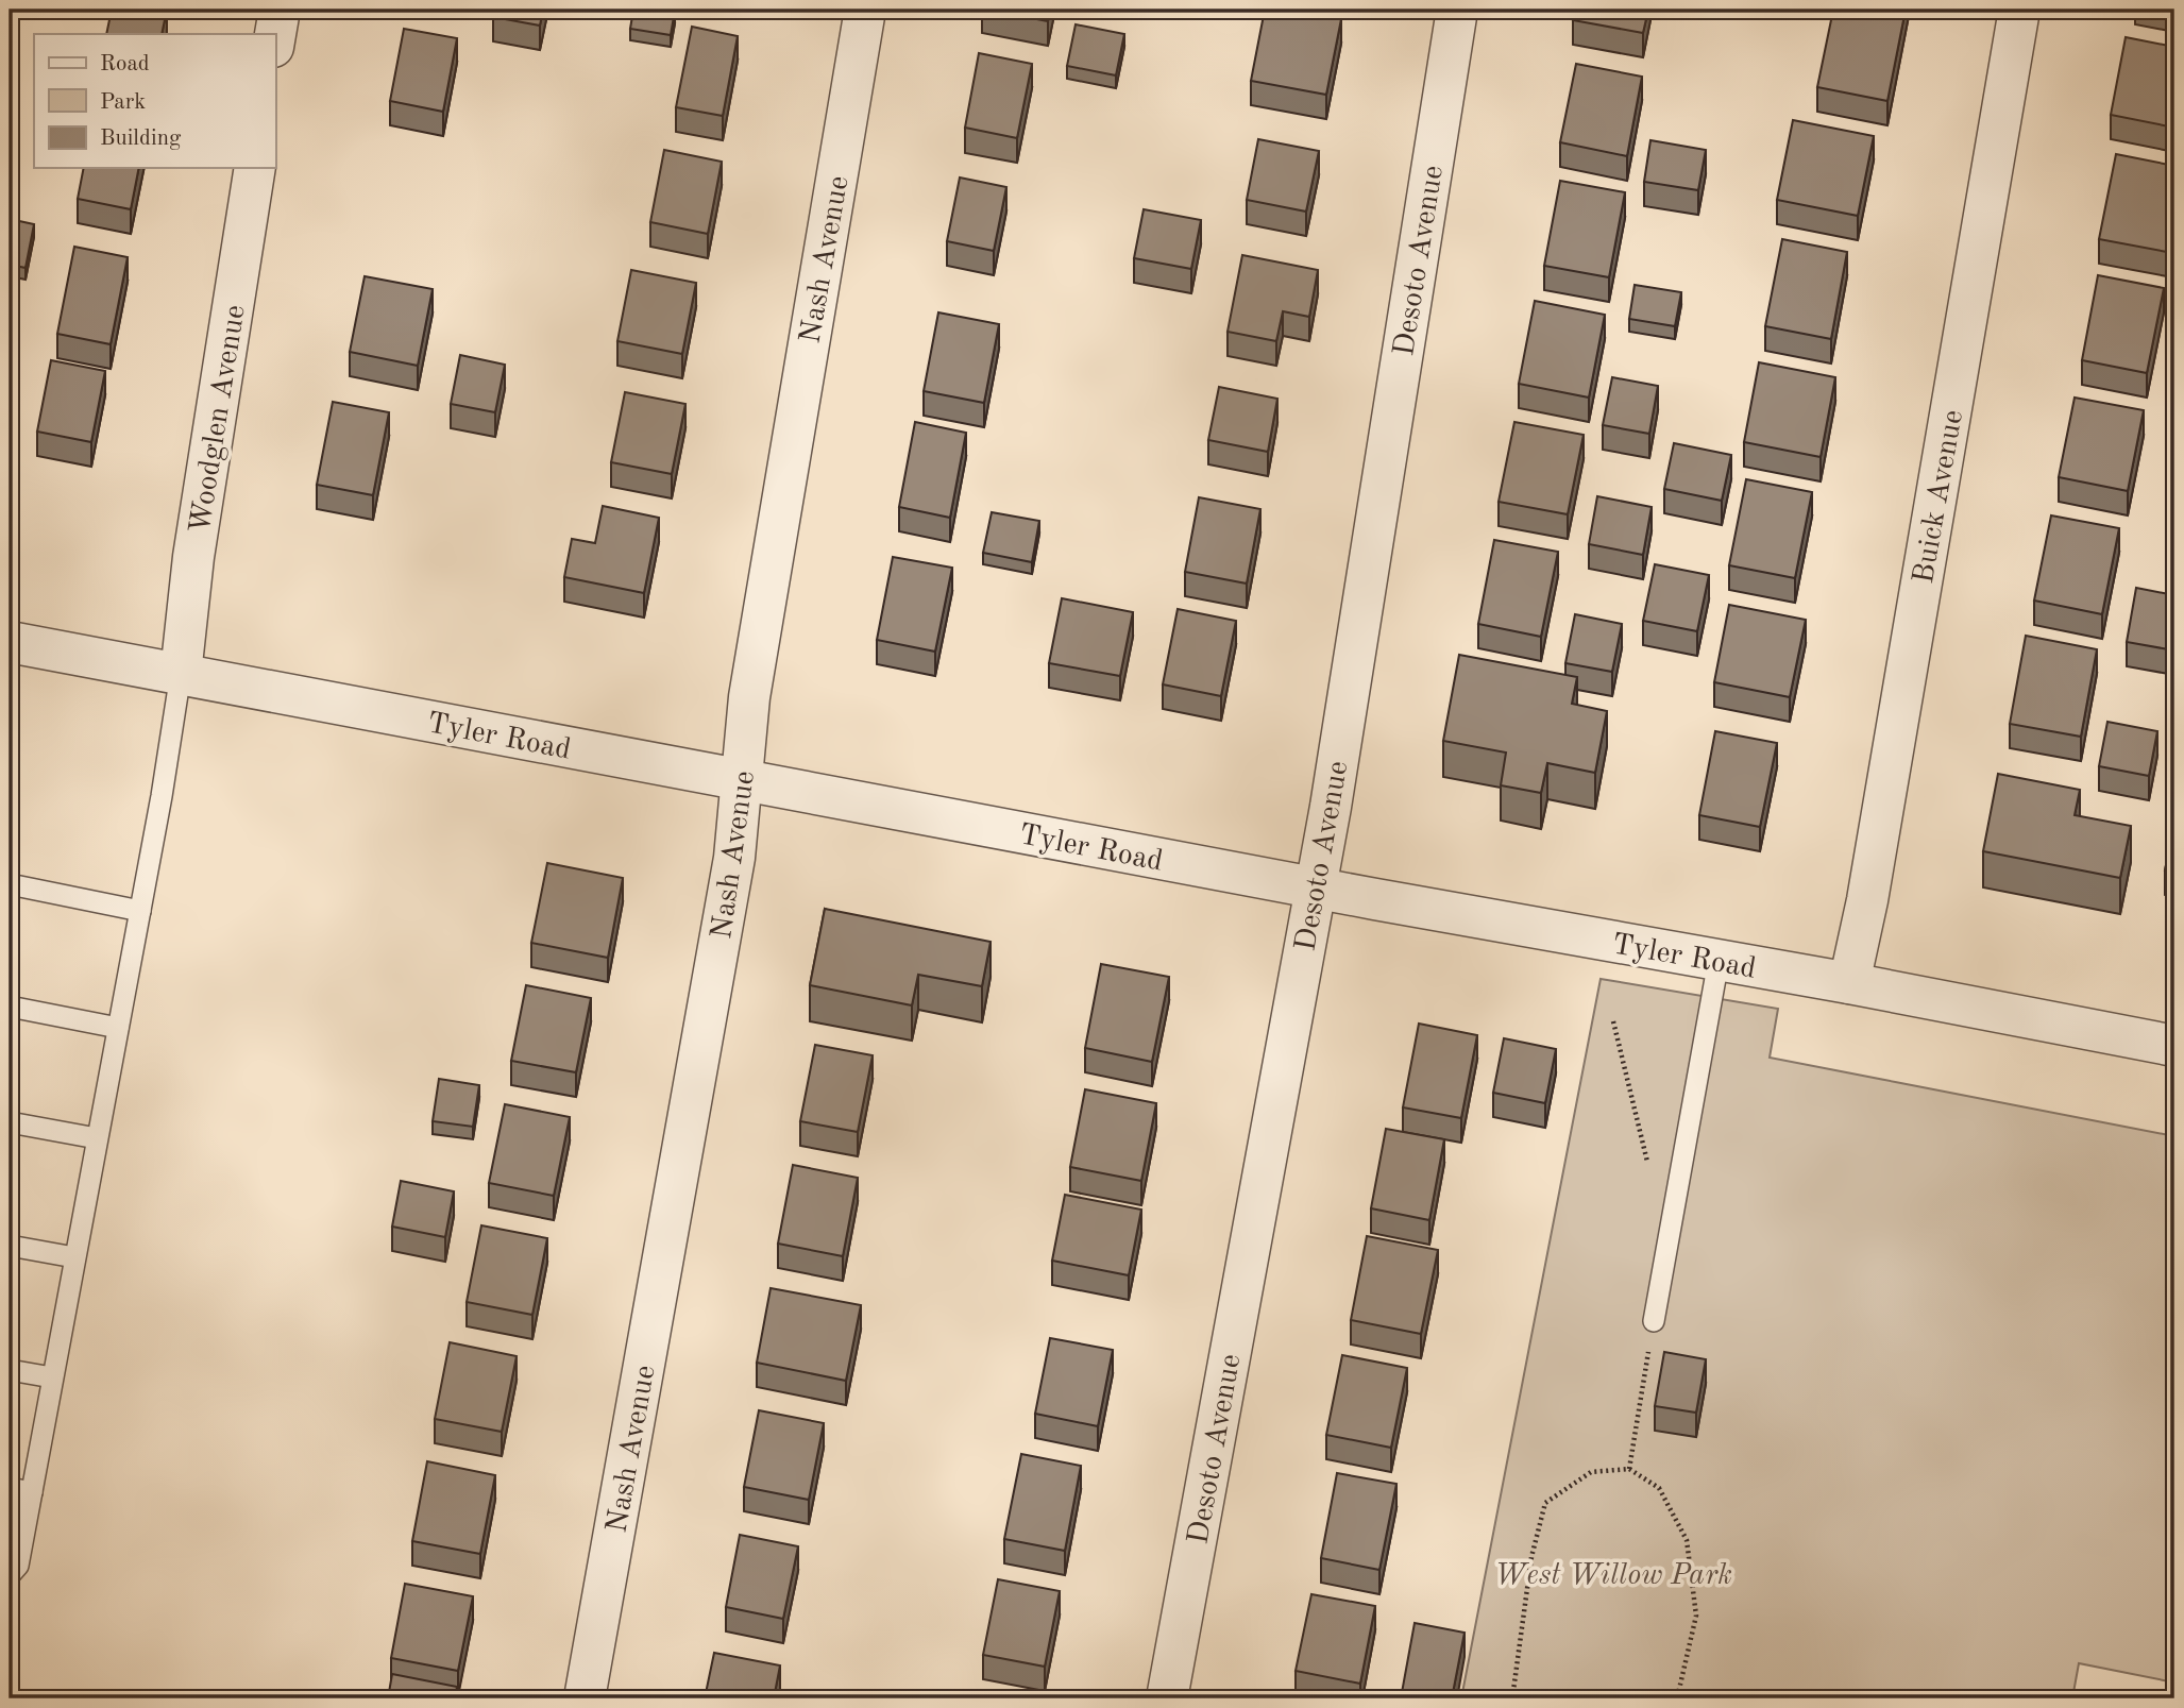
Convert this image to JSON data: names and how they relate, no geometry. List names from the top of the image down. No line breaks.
{"streets":{"street":["Nash Avenue","Desoto Avenue","Woodglen Avenue","Buick Avenue","Tyler Road"]},"crossings":[["Nash Avenue","Tyler Road"],["Desoto Avenue","Tyler Road"],["Woodglen Avenue","Tyler Road"],["Buick Avenue","Tyler Road"]],"parks":["West Willow Park"],"legend":["Road","Park","Building"]}
